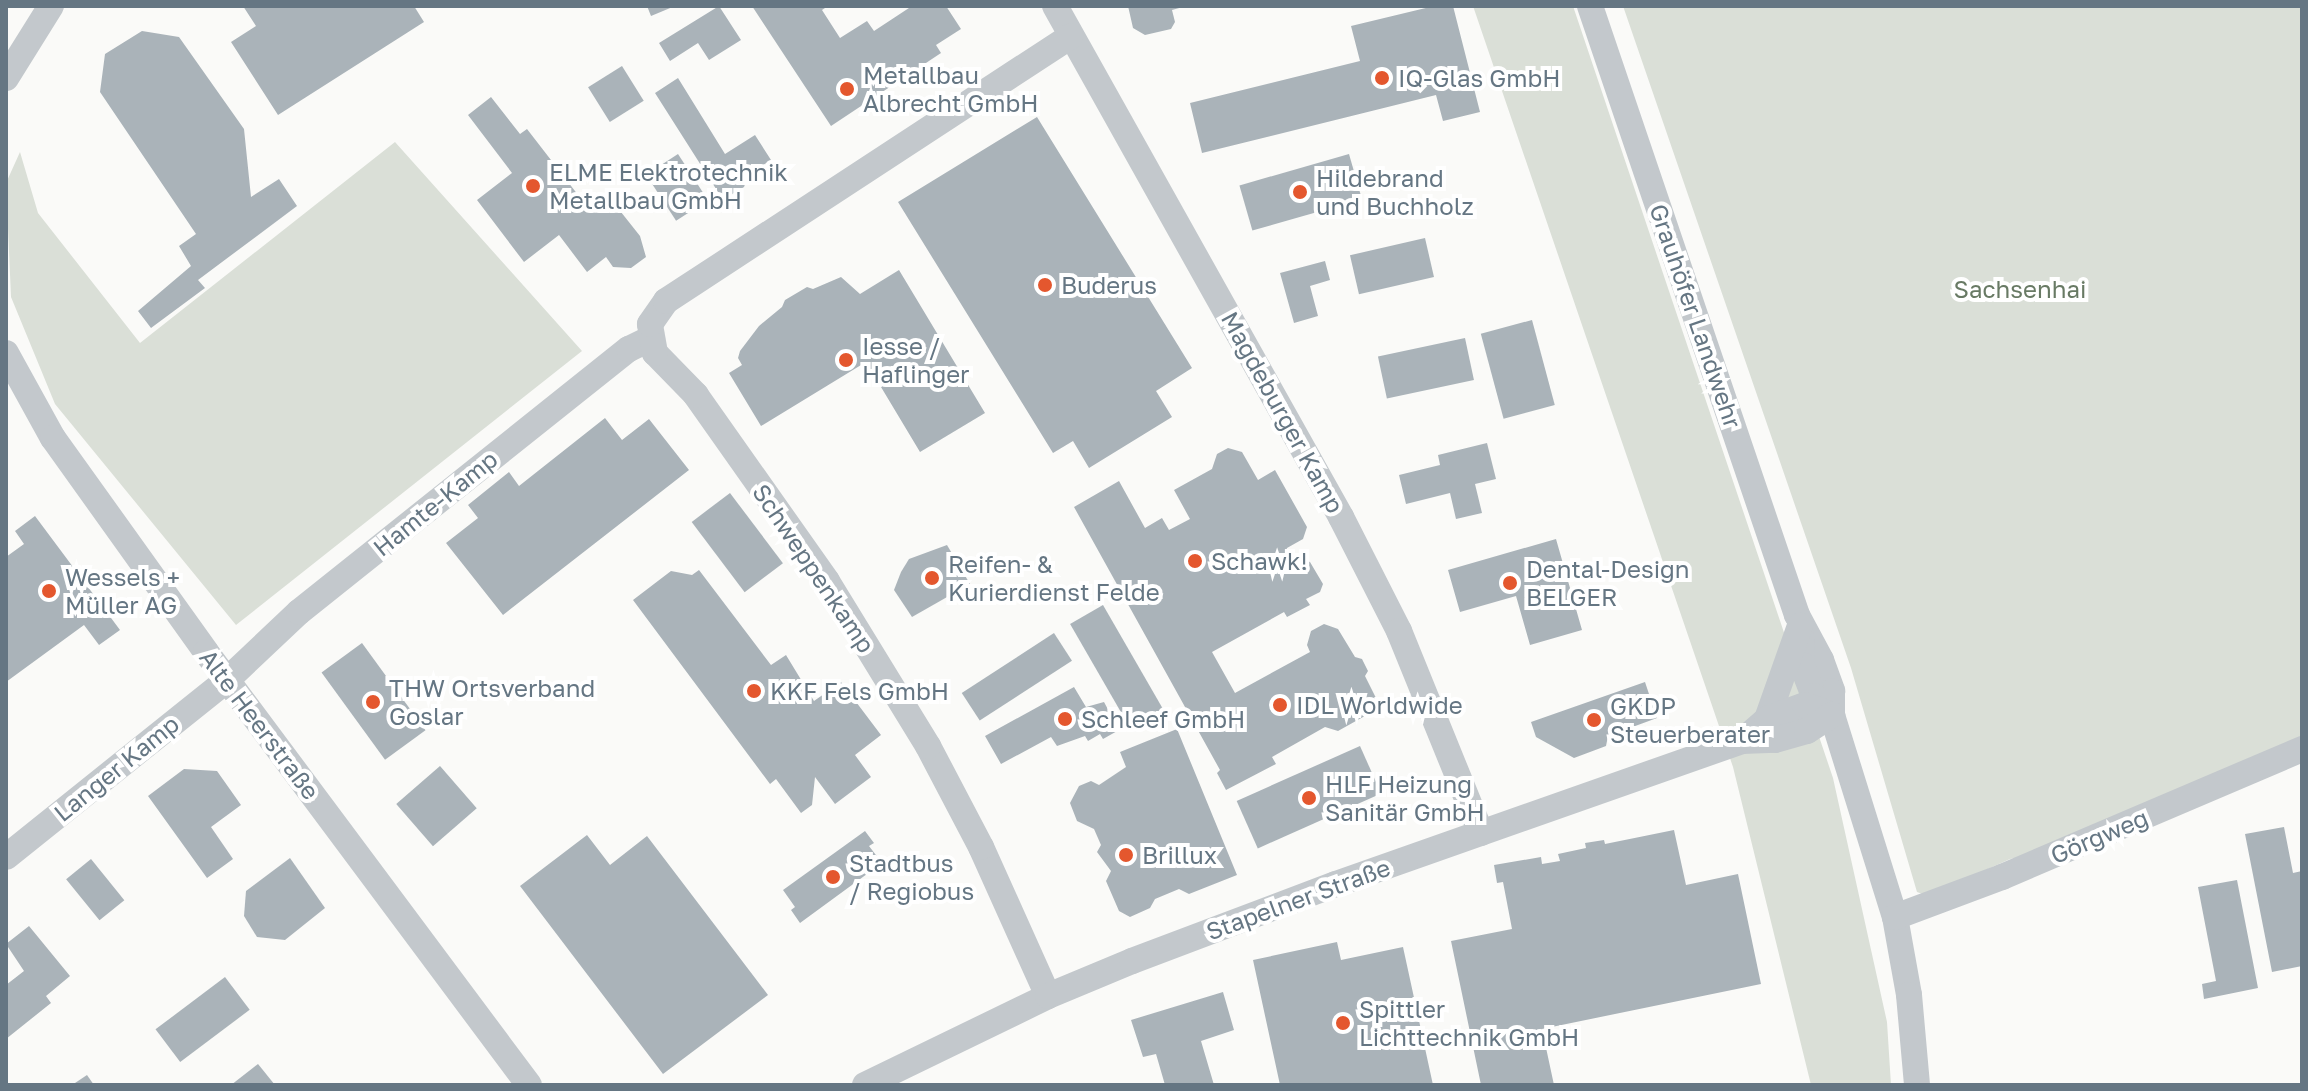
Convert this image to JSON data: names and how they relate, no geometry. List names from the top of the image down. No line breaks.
{"streets":{"street":["Grauhöfer Landwehr","Magdeburger Kamp","Hamte-Kamp","Schweppenkamp","Alte Heerstraße","Langer Kamp","Görgweg","Stapelner Straße"]},"crossings":[["Grauhöfer Landwehr","Görgweg"],["Grauhöfer Landwehr","Stapelner Straße"],["Magdeburger Kamp","Hamte-Kamp"],["Magdeburger Kamp","Stapelner Straße"],["Hamte-Kamp","Schweppenkamp"],["Hamte-Kamp","Alte Heerstraße"],["Hamte-Kamp","Langer Kamp"],["Schweppenkamp","Stapelner Straße"],["Alte Heerstraße","Langer Kamp"]],"parks":["Sachsenhai"],"places":["IQ-Glas GmbH","Metallbau Albrecht GmbH","ELME Elektrotechnik Metallbau GmbH","Hildebrand und Buchholz","Buderus","Iesse / Haflinger","Schawk!","Reifen- & Kurierdienst Felde","Dental-Design BELGER","Wessels + Müller AG","KKF Fels GmbH","THW Ortsverband Goslar","IDL Worldwide","Schleef GmbH","GKDP Steuerberater","HLF Heizung Sanitär GmbH","Brillux","Stadtbus / Regiobus","Spittler Lichttechnik GmbH"]}
